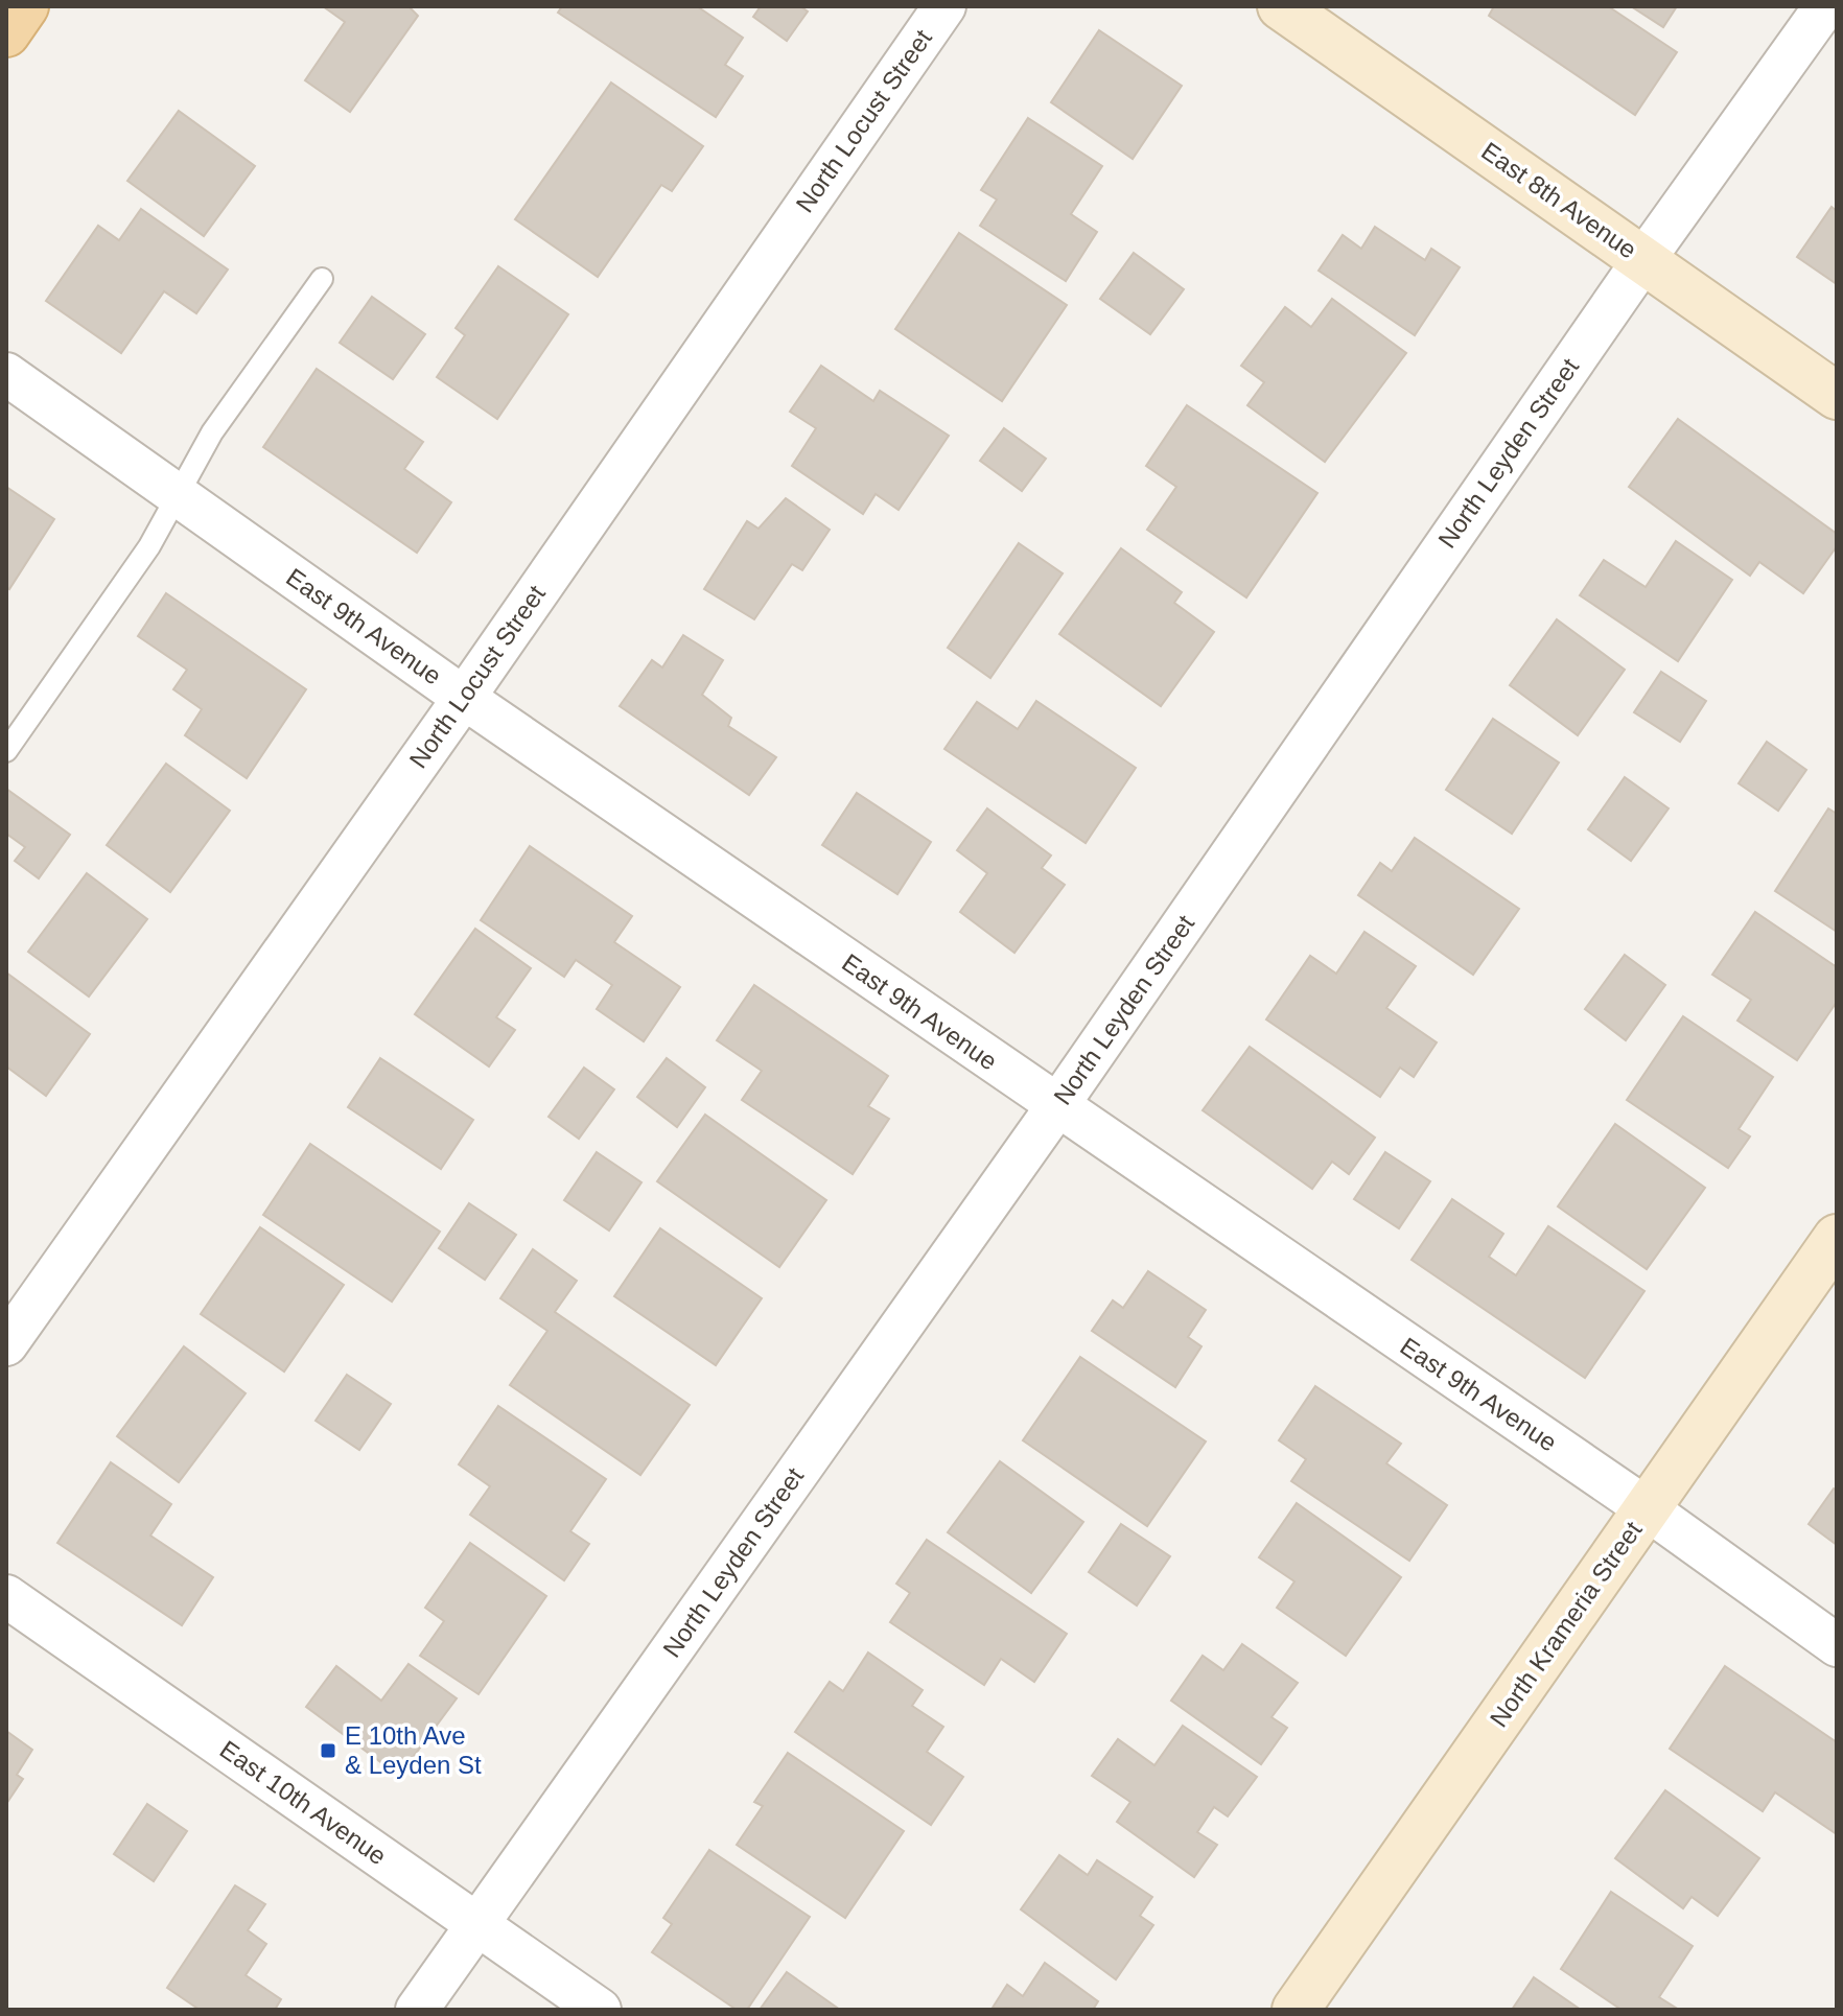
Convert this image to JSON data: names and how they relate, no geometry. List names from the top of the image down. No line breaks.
{"streets":{"street":["North Locust Street","East 8th Avenue","North Leyden Street","East 9th Avenue","North Krameria Street","East 10th Avenue"]},"crossings":[["North Locust Street","East 9th Avenue"],["East 8th Avenue","North Leyden Street"],["North Leyden Street","East 9th Avenue"],["North Leyden Street","East 10th Avenue"],["East 9th Avenue","North Krameria Street"]],"places":{"transit":["E 10th Ave & Leyden St"]}}
